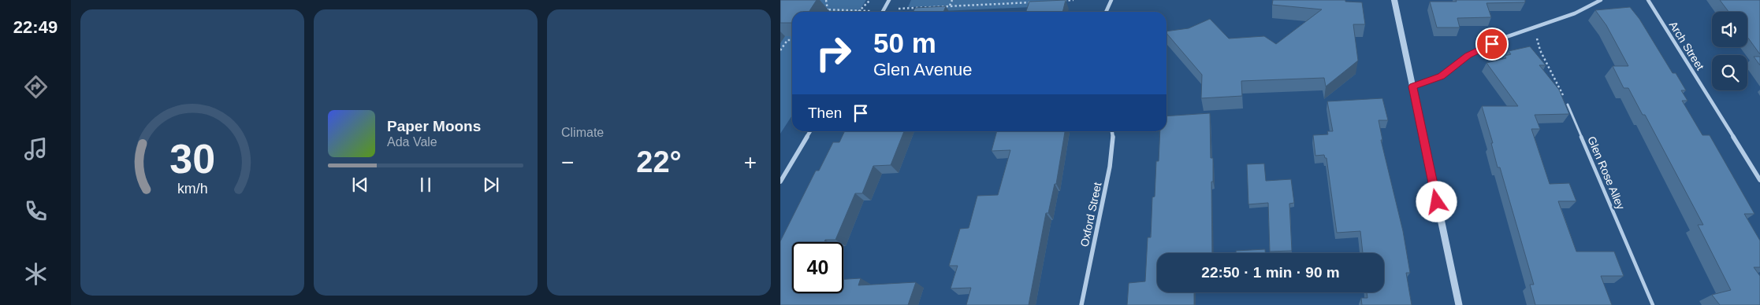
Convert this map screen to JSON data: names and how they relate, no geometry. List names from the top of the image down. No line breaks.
{"streets":{"street":["Arch Street","Oxford Street"],"lane":["Glen Rose Alley"]},"page":{"tabs":"22:49","tile":"Climate","turn":["50 m","Glen Avenue"],"then":"Then","song":["Paper Moons","Ada Vale"],"heat":["−","22°","+"],"limit":"40","trip":"22:50 · 1 min · 90 m","gauge":["30","km/h"]}}
